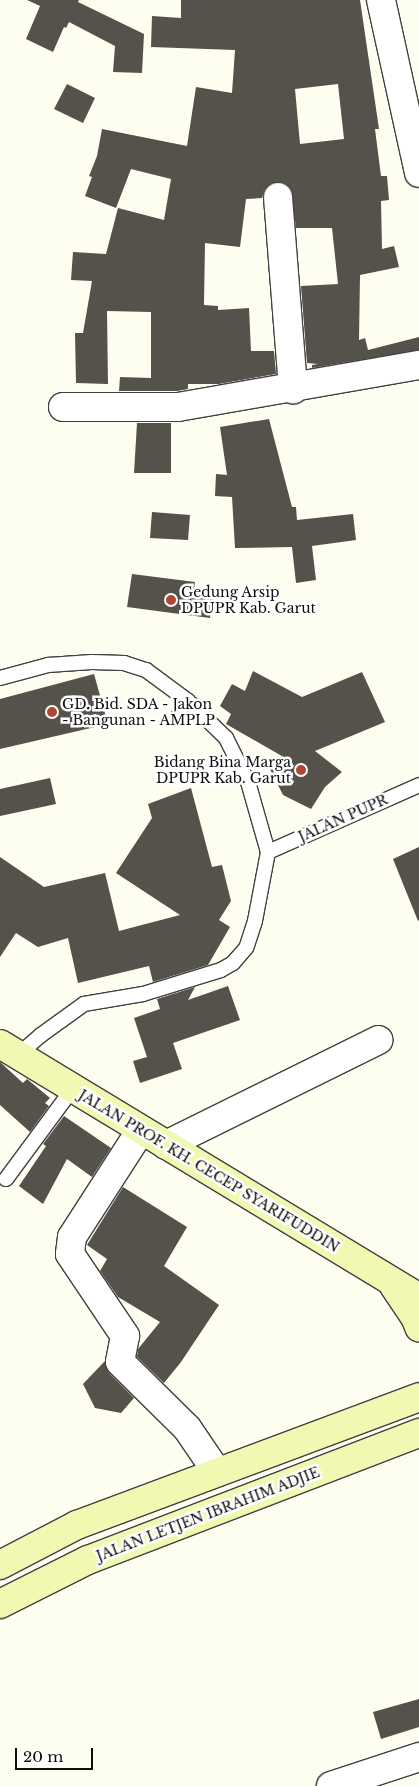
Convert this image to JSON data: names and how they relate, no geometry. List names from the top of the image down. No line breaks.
{"streets":{"street":["JALAN PROF. KH. CECEP SYARIFUDDIN","JALAN LETJEN IBRAHIM ADJIE"],"lane":["JALAN PUPR"]},"places":["Gedung Arsip DPUPR Kab. Garut","GD. Bid. SDA - Jakon - Bangunan - AMPLP","Bidang Bina Marga DPUPR Kab. Garut"],"scale_bar":"20 m"}
